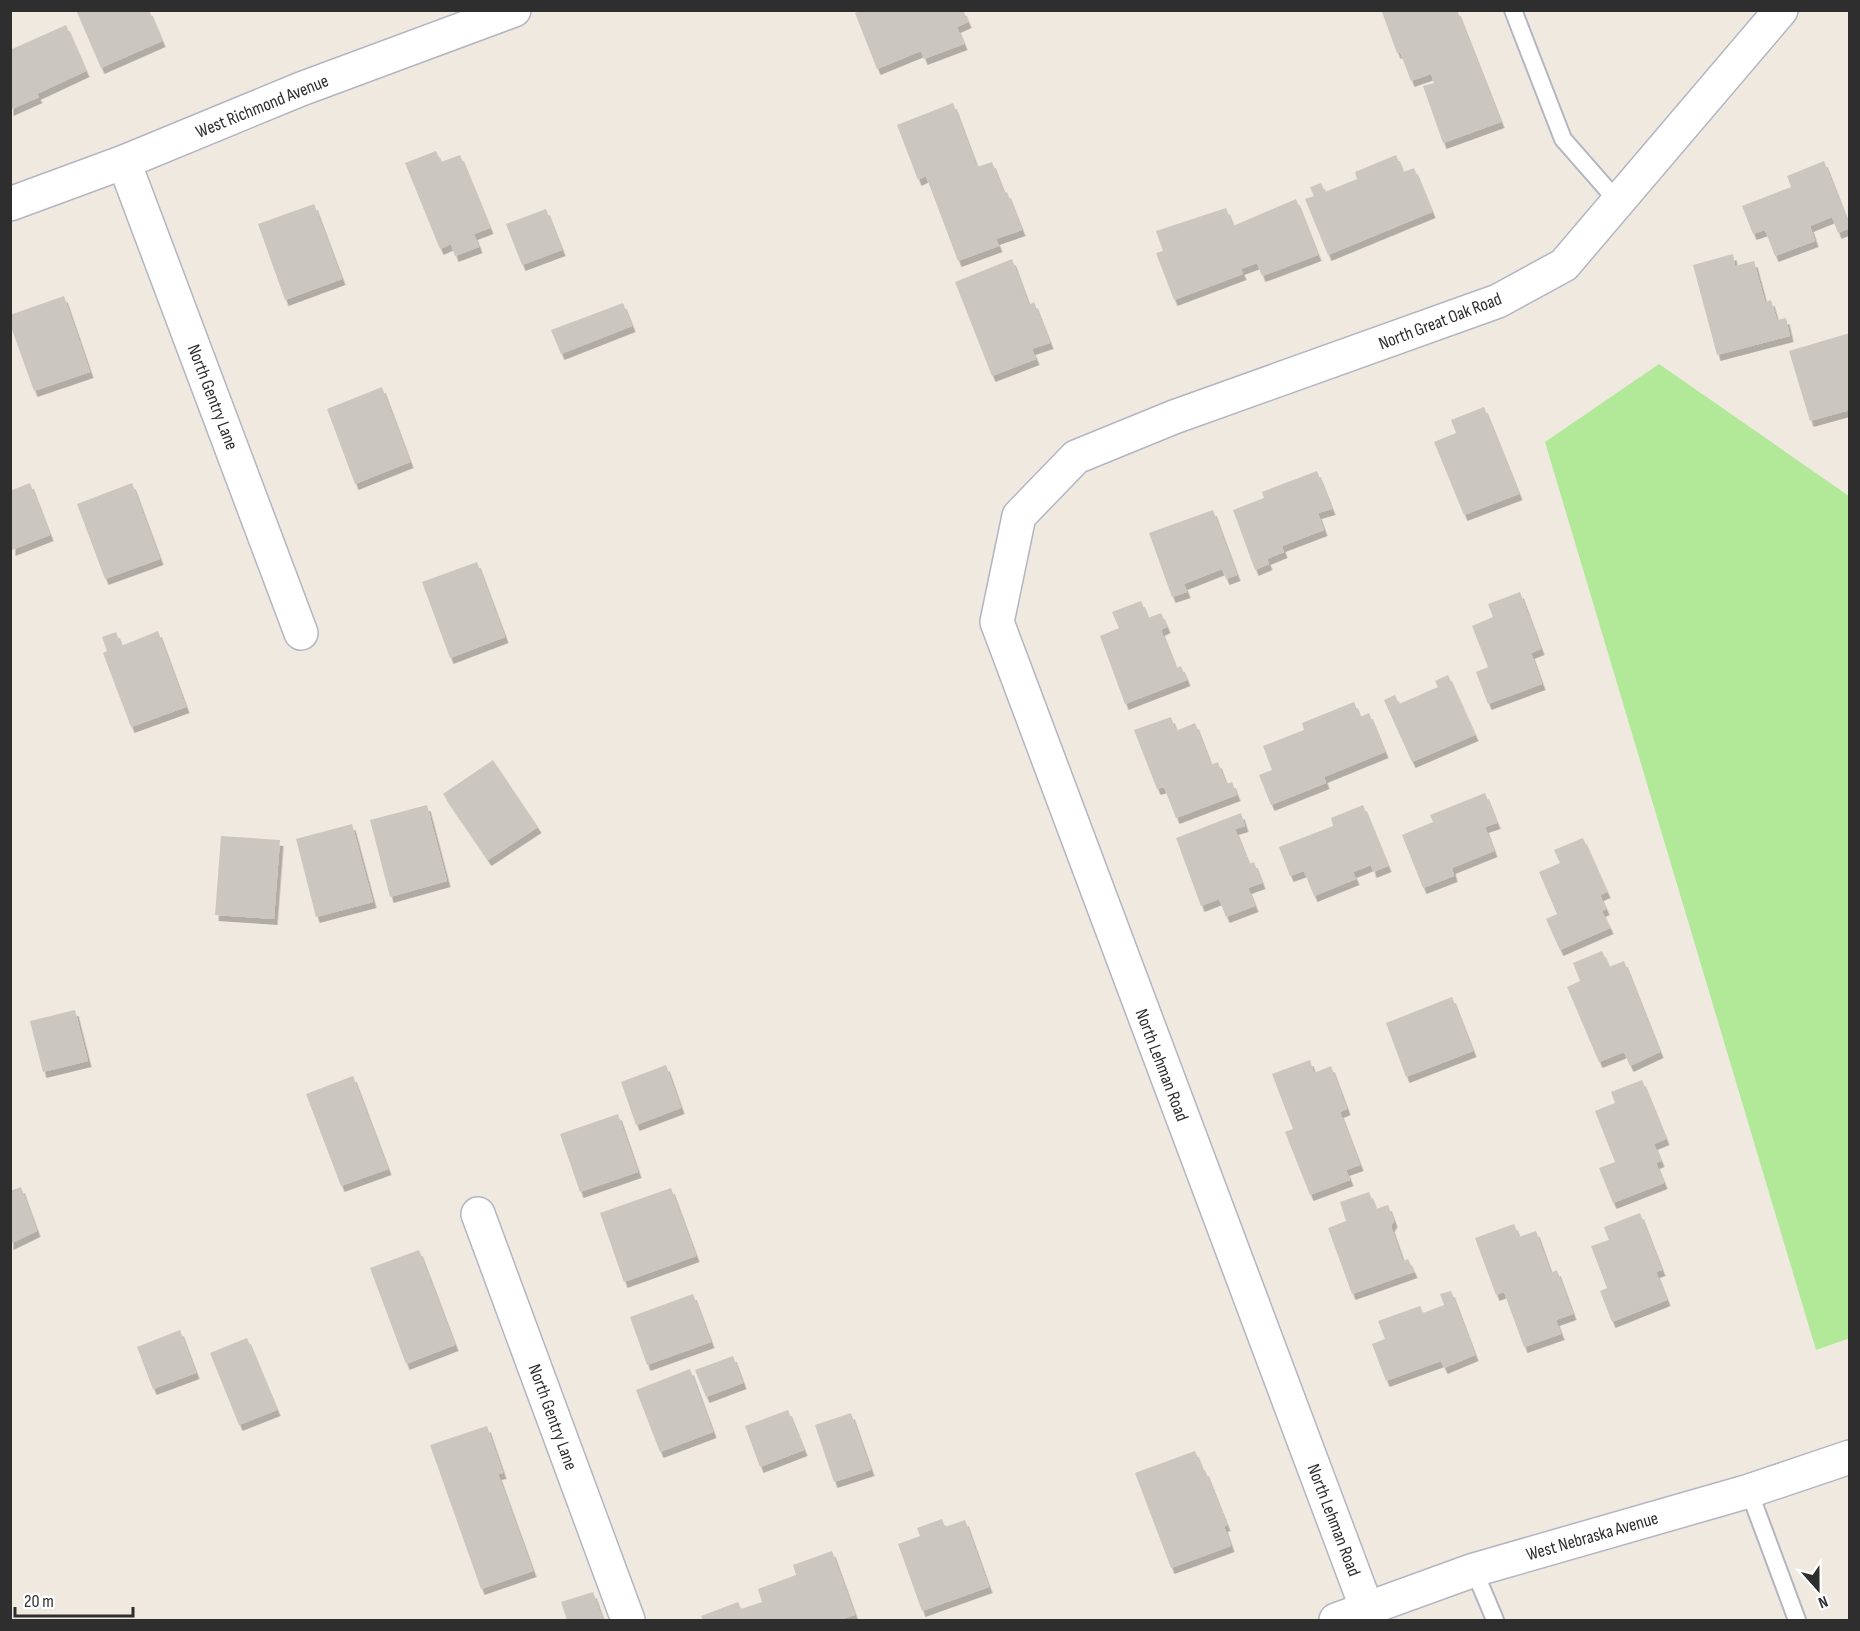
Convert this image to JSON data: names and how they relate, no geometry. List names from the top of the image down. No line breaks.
{"streets":{"street":["West Richmond Avenue","North Great Oak Road","North Gentry Lane","North Lehman Road","West Nebraska Avenue"]},"crossings":[["West Richmond Avenue","North Gentry Lane"],["North Great Oak Road","North Lehman Road"],["North Lehman Road","West Nebraska Avenue"]],"scale_bar":"20 m","north":"bottom"}
